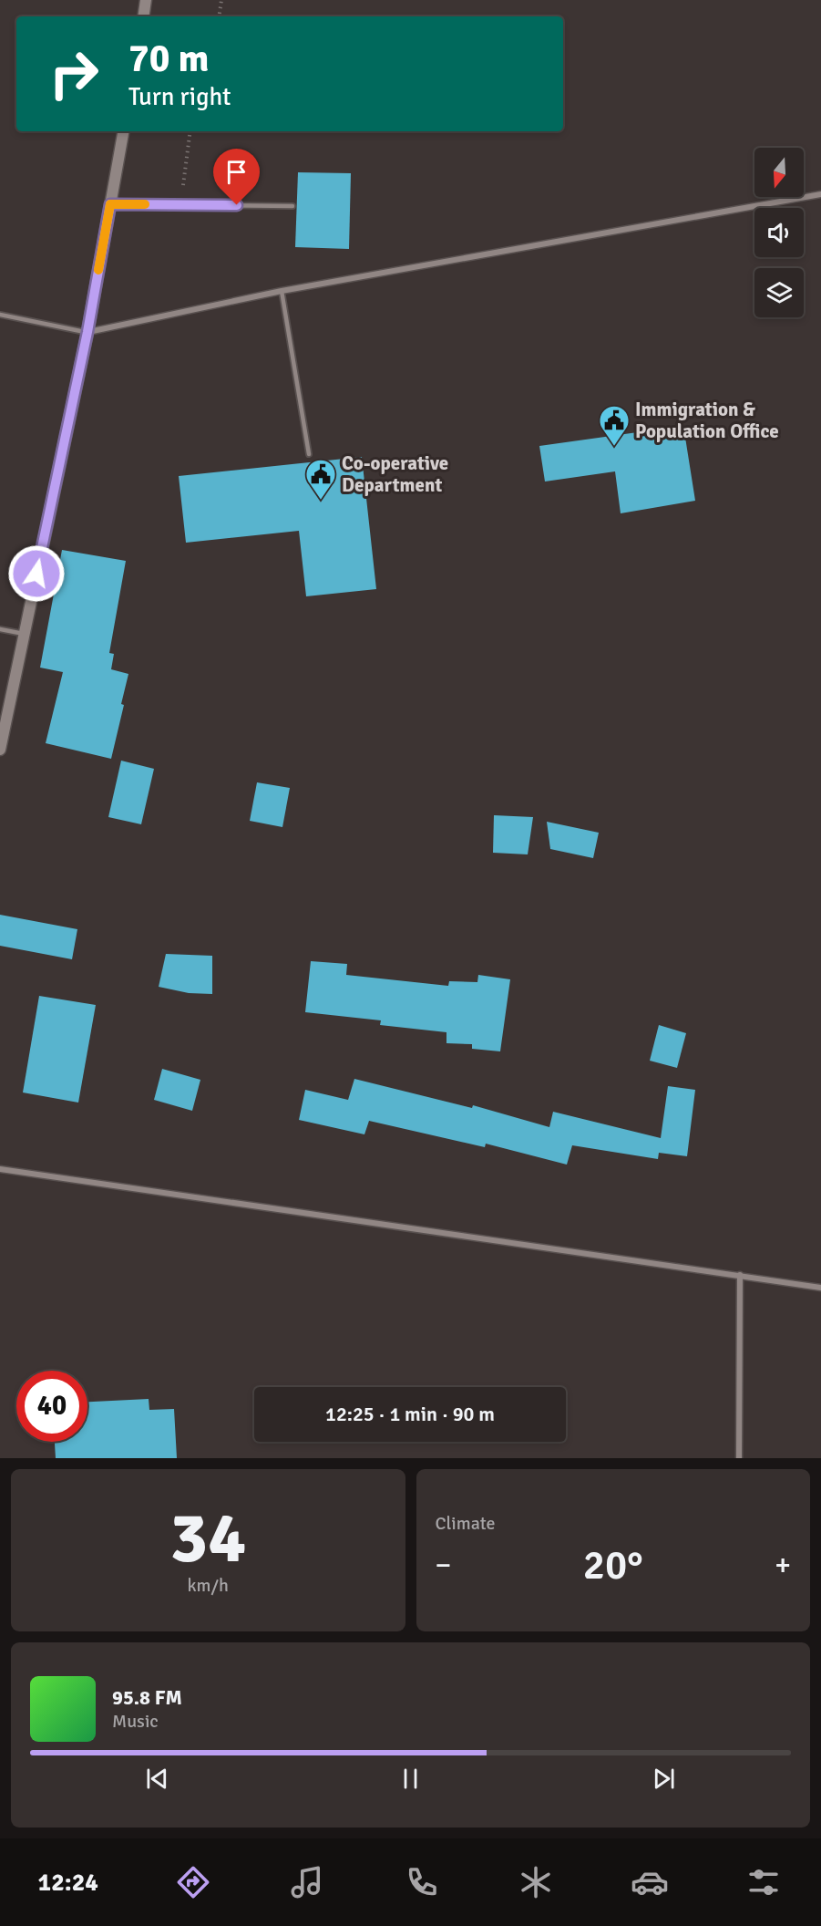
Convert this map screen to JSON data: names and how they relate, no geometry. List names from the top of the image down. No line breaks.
{"places":{"public building":["Immigration & Population Office","Co-operative Department"]},"north":"bottom","page":{"turn":["70 m","Turn right"],"limit":"40","trip":"12:25 · 1 min · 90 m","tile":[["34","km/h"],"Climate"],"heat":["−","20°","+"],"song":["95.8 FM","Music"],"tabs":"12:24"}}
